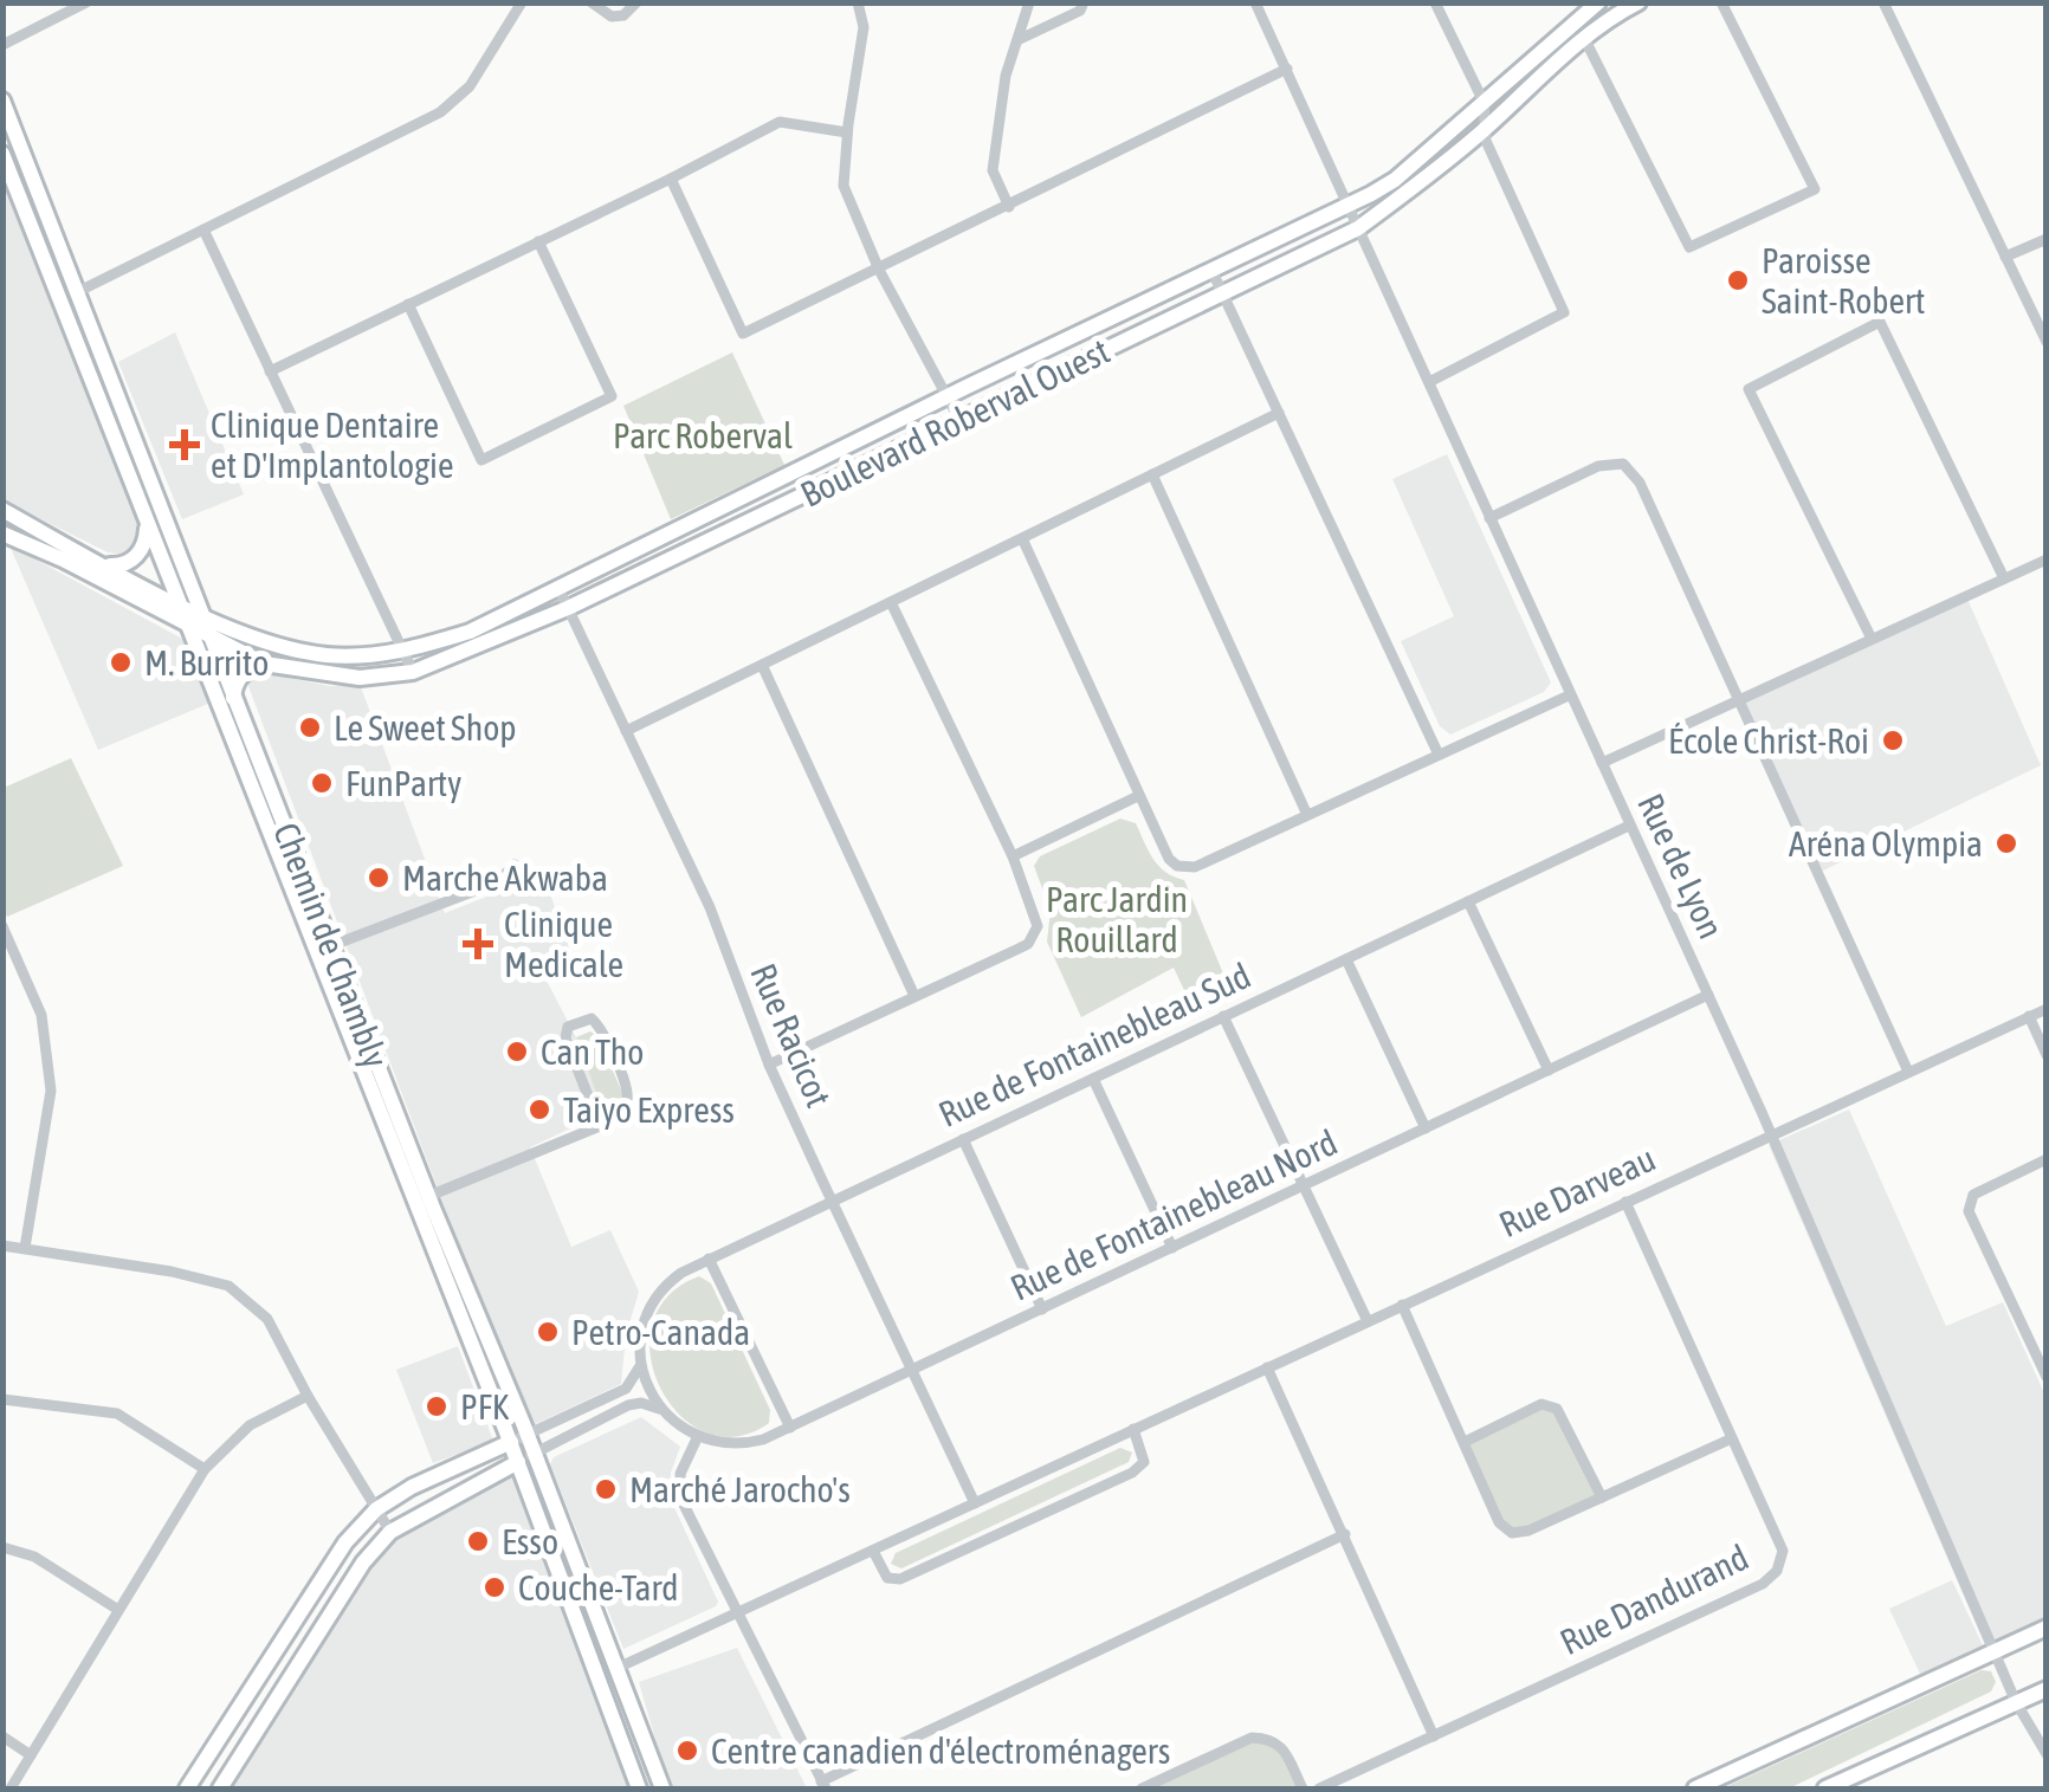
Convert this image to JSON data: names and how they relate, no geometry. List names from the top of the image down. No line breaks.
{"streets":{"street":["Boulevard Roberval Ouest","Rue de Lyon","Chemin de Chambly","Rue Racicot","Rue de Fontainebleau Sud","Rue Darveau","Rue de Fontainebleau Nord","Rue Dandurand"]},"crossings":[["Boulevard Roberval Ouest","Rue de Lyon"],["Boulevard Roberval Ouest","Chemin de Chambly"],["Boulevard Roberval Ouest","Rue Racicot"],["Rue de Lyon","Rue de Fontainebleau Sud"],["Rue de Lyon","Rue Darveau"],["Rue de Lyon","Rue de Fontainebleau Nord"],["Chemin de Chambly","Rue Darveau"],["Rue Racicot","Rue de Fontainebleau Sud"],["Rue Racicot","Rue Darveau"],["Rue Racicot","Rue de Fontainebleau Nord"],["Rue Darveau","Rue Dandurand"]],"parks":["Parc Roberval","Parc Jardin Rouillard"],"places":{"other":["Paroisse Saint-Robert","M. Burrito","Le Sweet Shop","École Christ-Roi","FunParty","Aréna Olympia","Marche Akwaba","Can Tho","Taiyo Express","Petro-Canada","PFK","Marché Jarocho's","Esso","Couche-Tard","Centre canadien d'électroménagers"],"health":["Clinique Dentaire et D'Implantologie","Clinique Medicale"]}}
